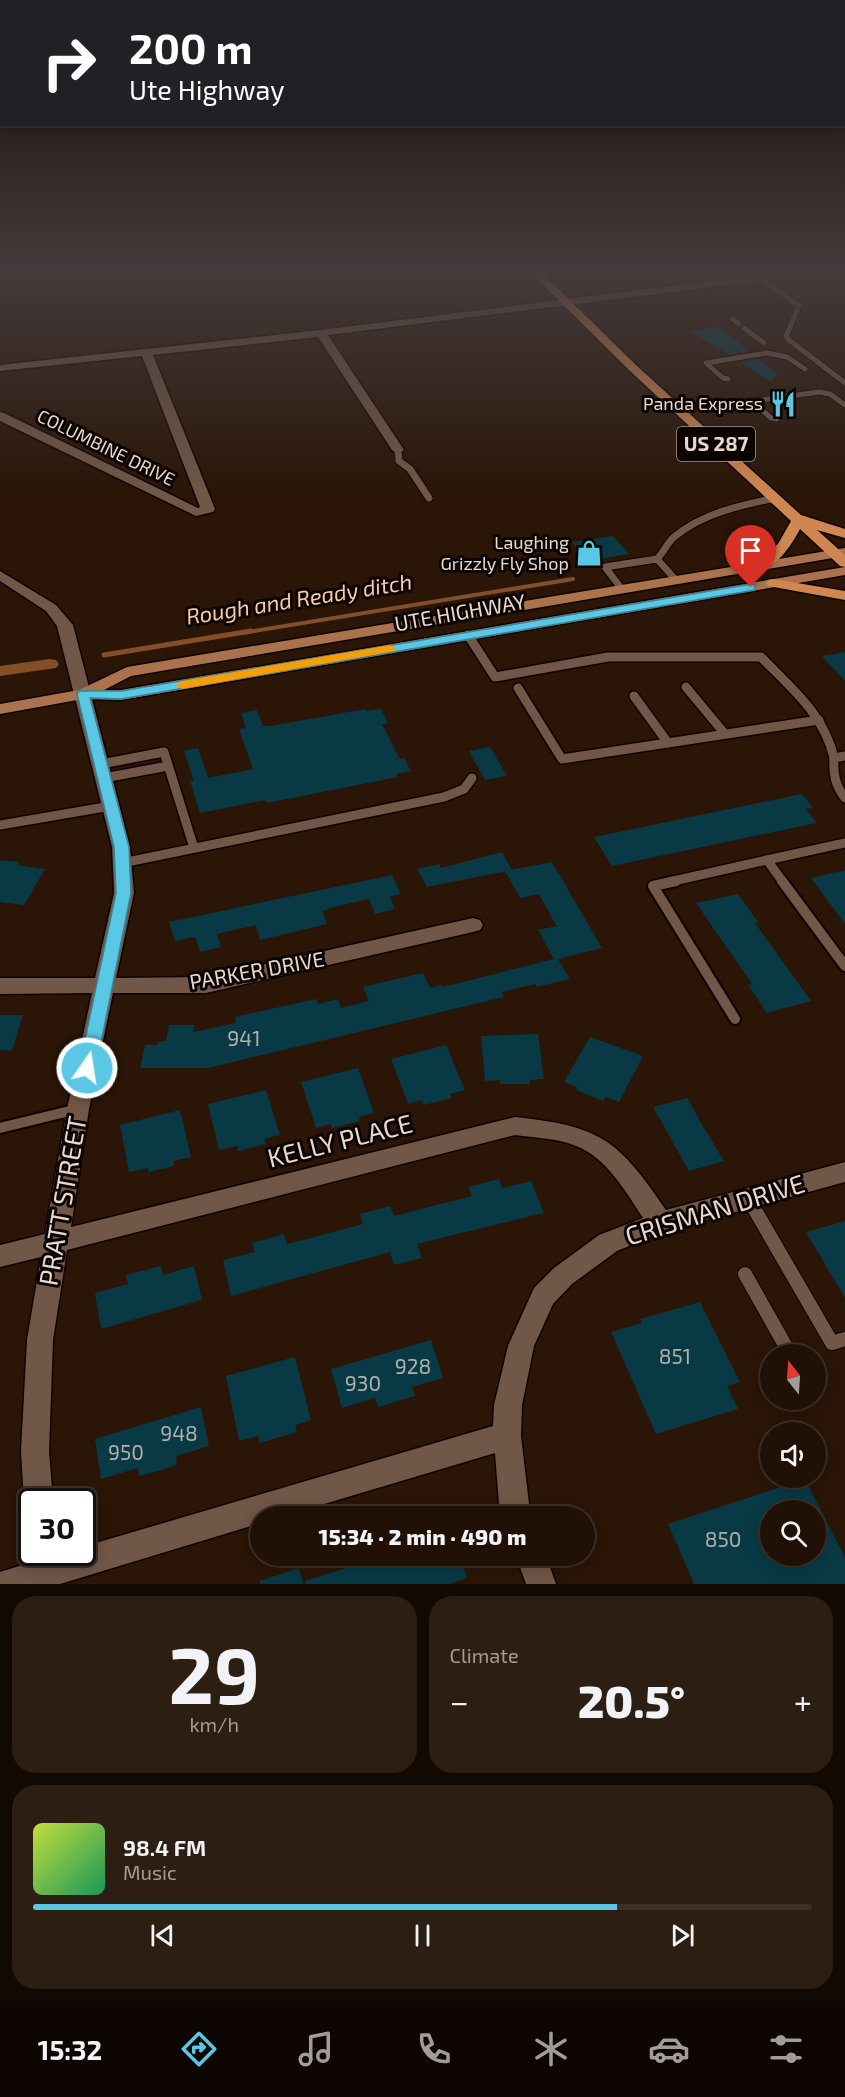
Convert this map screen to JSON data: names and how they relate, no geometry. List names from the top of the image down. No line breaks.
{"streets":{"highway":["US 287"],"main road":["UTE HIGHWAY"],"street":["COLUMBINE DRIVE","PARKER DRIVE","KELLY PLACE","PRATT STREET","CRISMAN DRIVE"]},"crossings":[["US 287","UTE HIGHWAY"],["UTE HIGHWAY","PRATT STREET"],["PARKER DRIVE","PRATT STREET"],["KELLY PLACE","PRATT STREET"],["KELLY PLACE","CRISMAN DRIVE"]],"water":["Rough and Ready ditch"],"places":{"restaurant":["Panda Express"],"shop":["Laughing Grizzly Fly Shop"]},"house_numbers":["941","851","928","930","948","950","850"],"north":"top","page":{"turn":["200 m","Ute Highway"],"limit":"30","trip":"15:34 · 2 min · 490 m","tile":[["29","km/h"],"Climate"],"heat":["−","20.5°","+"],"song":["98.4 FM","Music"],"tabs":"15:32"}}
